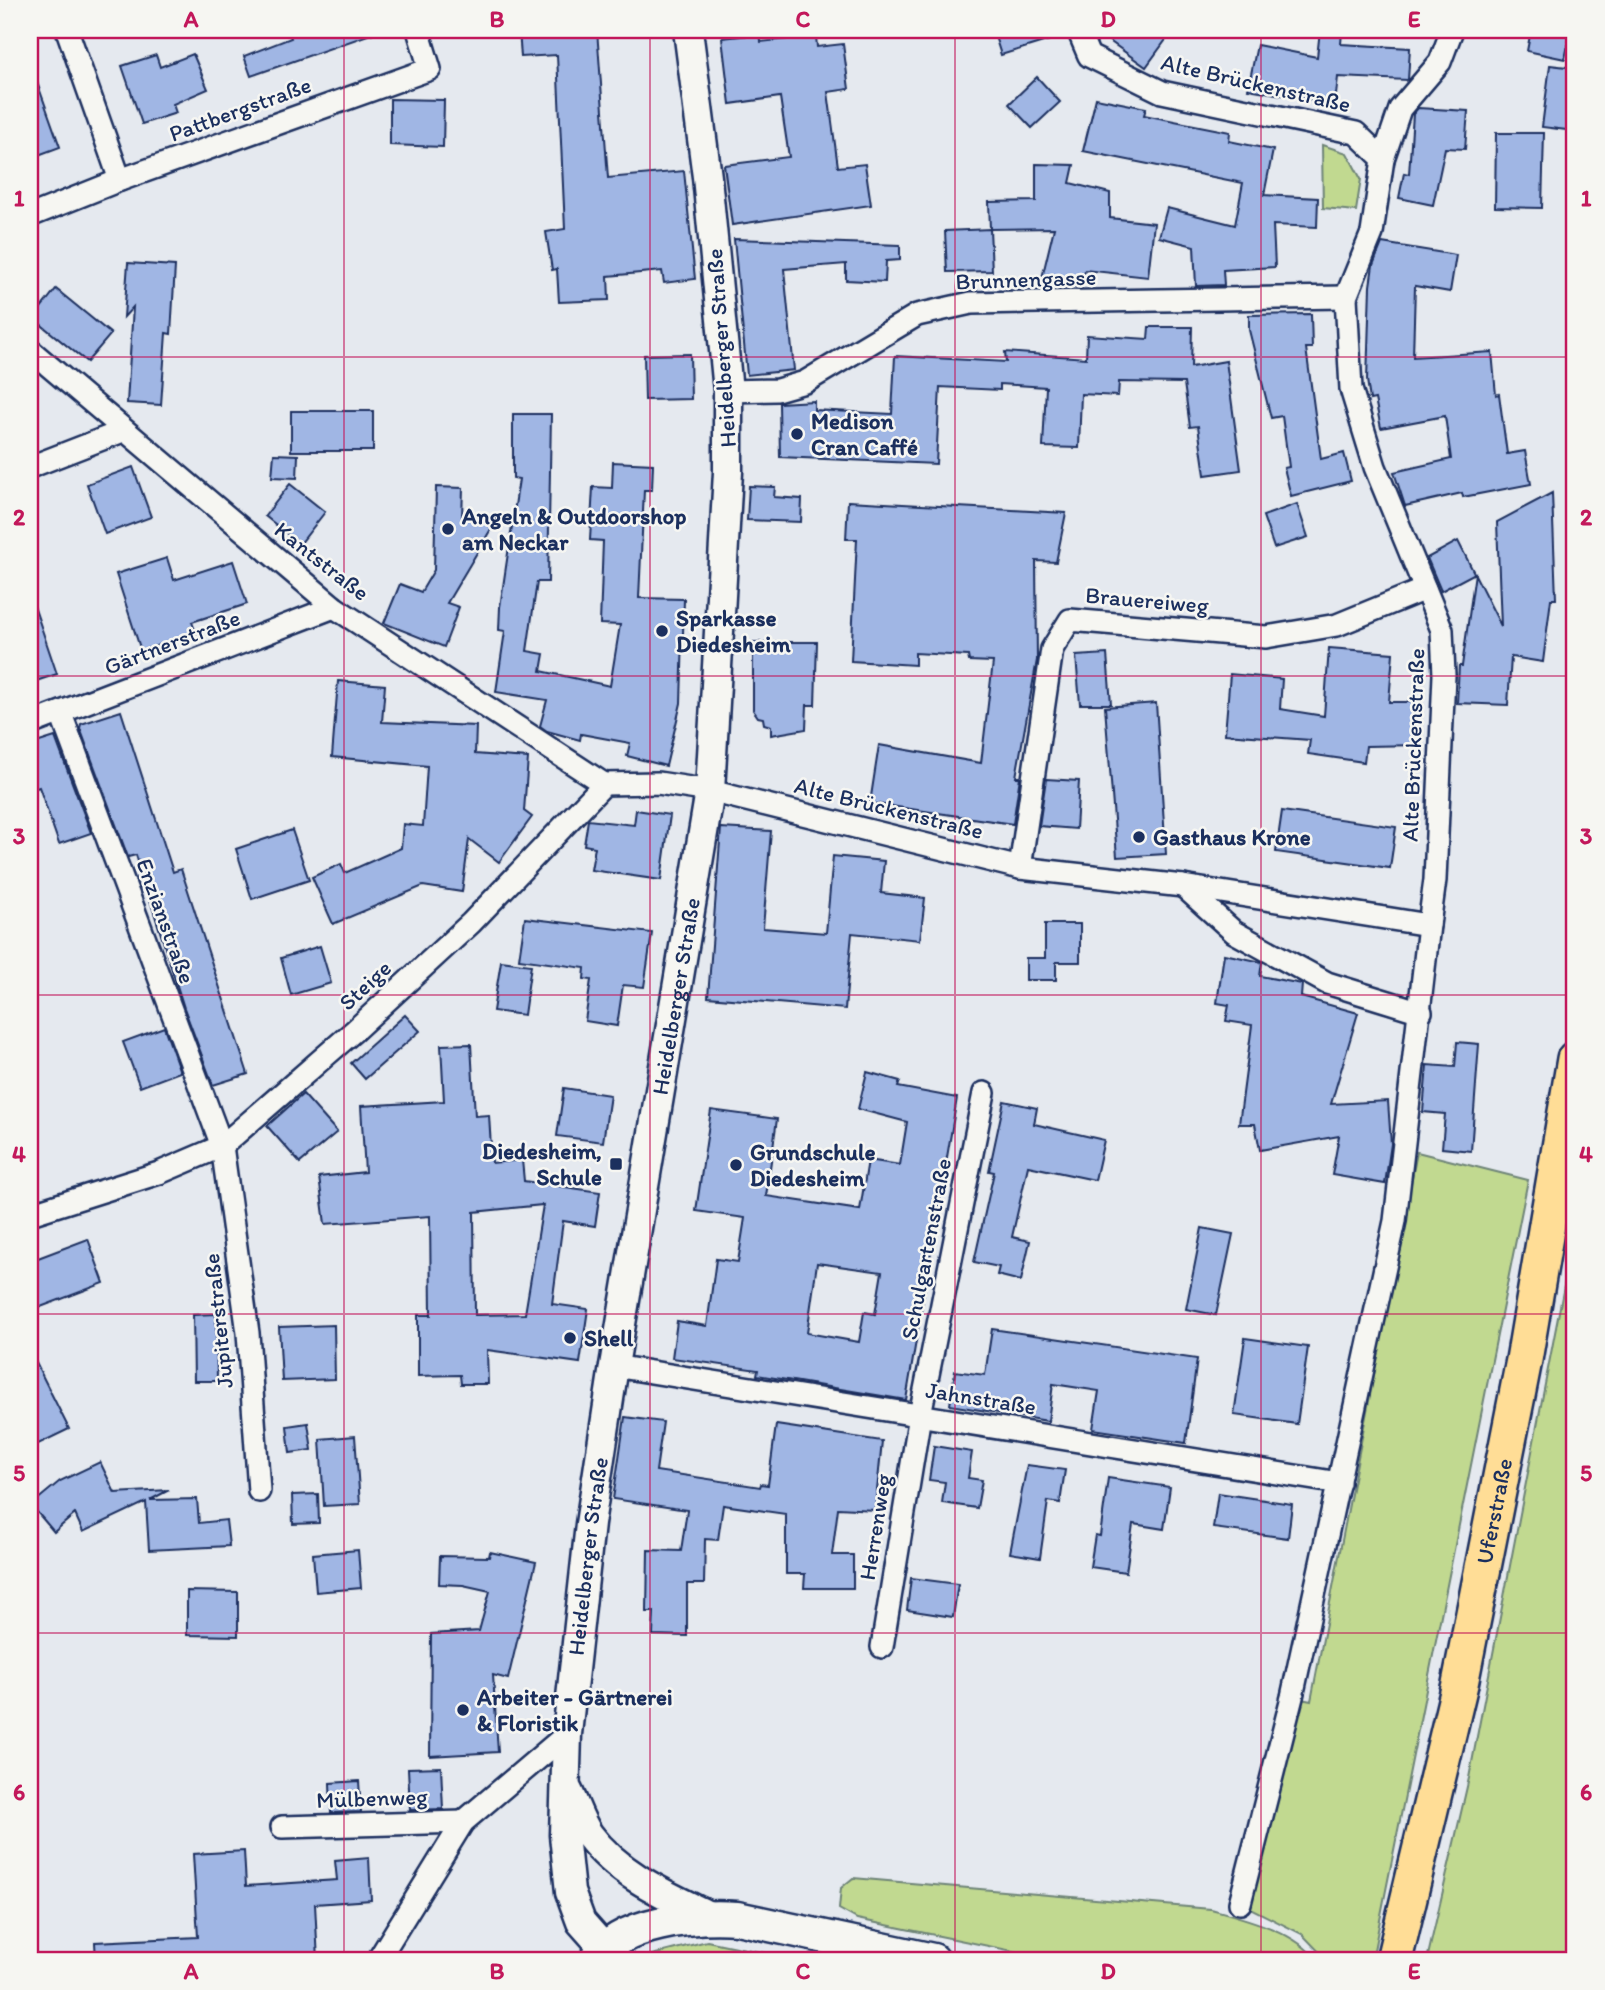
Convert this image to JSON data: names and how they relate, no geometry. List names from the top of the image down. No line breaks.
{"streets":{"main road":["Heidelberger Straße","Uferstraße"],"street":["Alte Brückenstraße","Pattbergstraße","Brunnengasse","Kantstraße","Brauereiweg","Gärtnerstraße","Enzianstraße","Steige","Schulgartenstraße","Jupiterstraße","Jahnstraße","Herrenweg","Mülbenweg"]},"crossings":[["Alte Brückenstraße","Brunnengasse"],["Alte Brückenstraße","Heidelberger Straße"],["Alte Brückenstraße","Brauereiweg"],["Brunnengasse","Heidelberger Straße"],["Heidelberger Straße","Jahnstraße"],["Kantstraße","Gärtnerstraße"],["Kantstraße","Steige"],["Gärtnerstraße","Enzianstraße"],["Enzianstraße","Steige"],["Enzianstraße","Jupiterstraße"],["Steige","Jupiterstraße"],["Schulgartenstraße","Jahnstraße"],["Schulgartenstraße","Herrenweg"],["Jahnstraße","Herrenweg"]],"places":{"other":["Medison Cran Caffé","Angeln & Outdoorshop am Neckar","Sparkasse Diedesheim","Gasthaus Krone","Grundschule Diedesheim","Shell","Arbeiter - Gärtnerei & Floristik"],"transit":["Diedesheim, Schule"]},"grid":{"columns":["A","B","C","D","E"],"rows":["1","2","3","4","5","6"]}}
